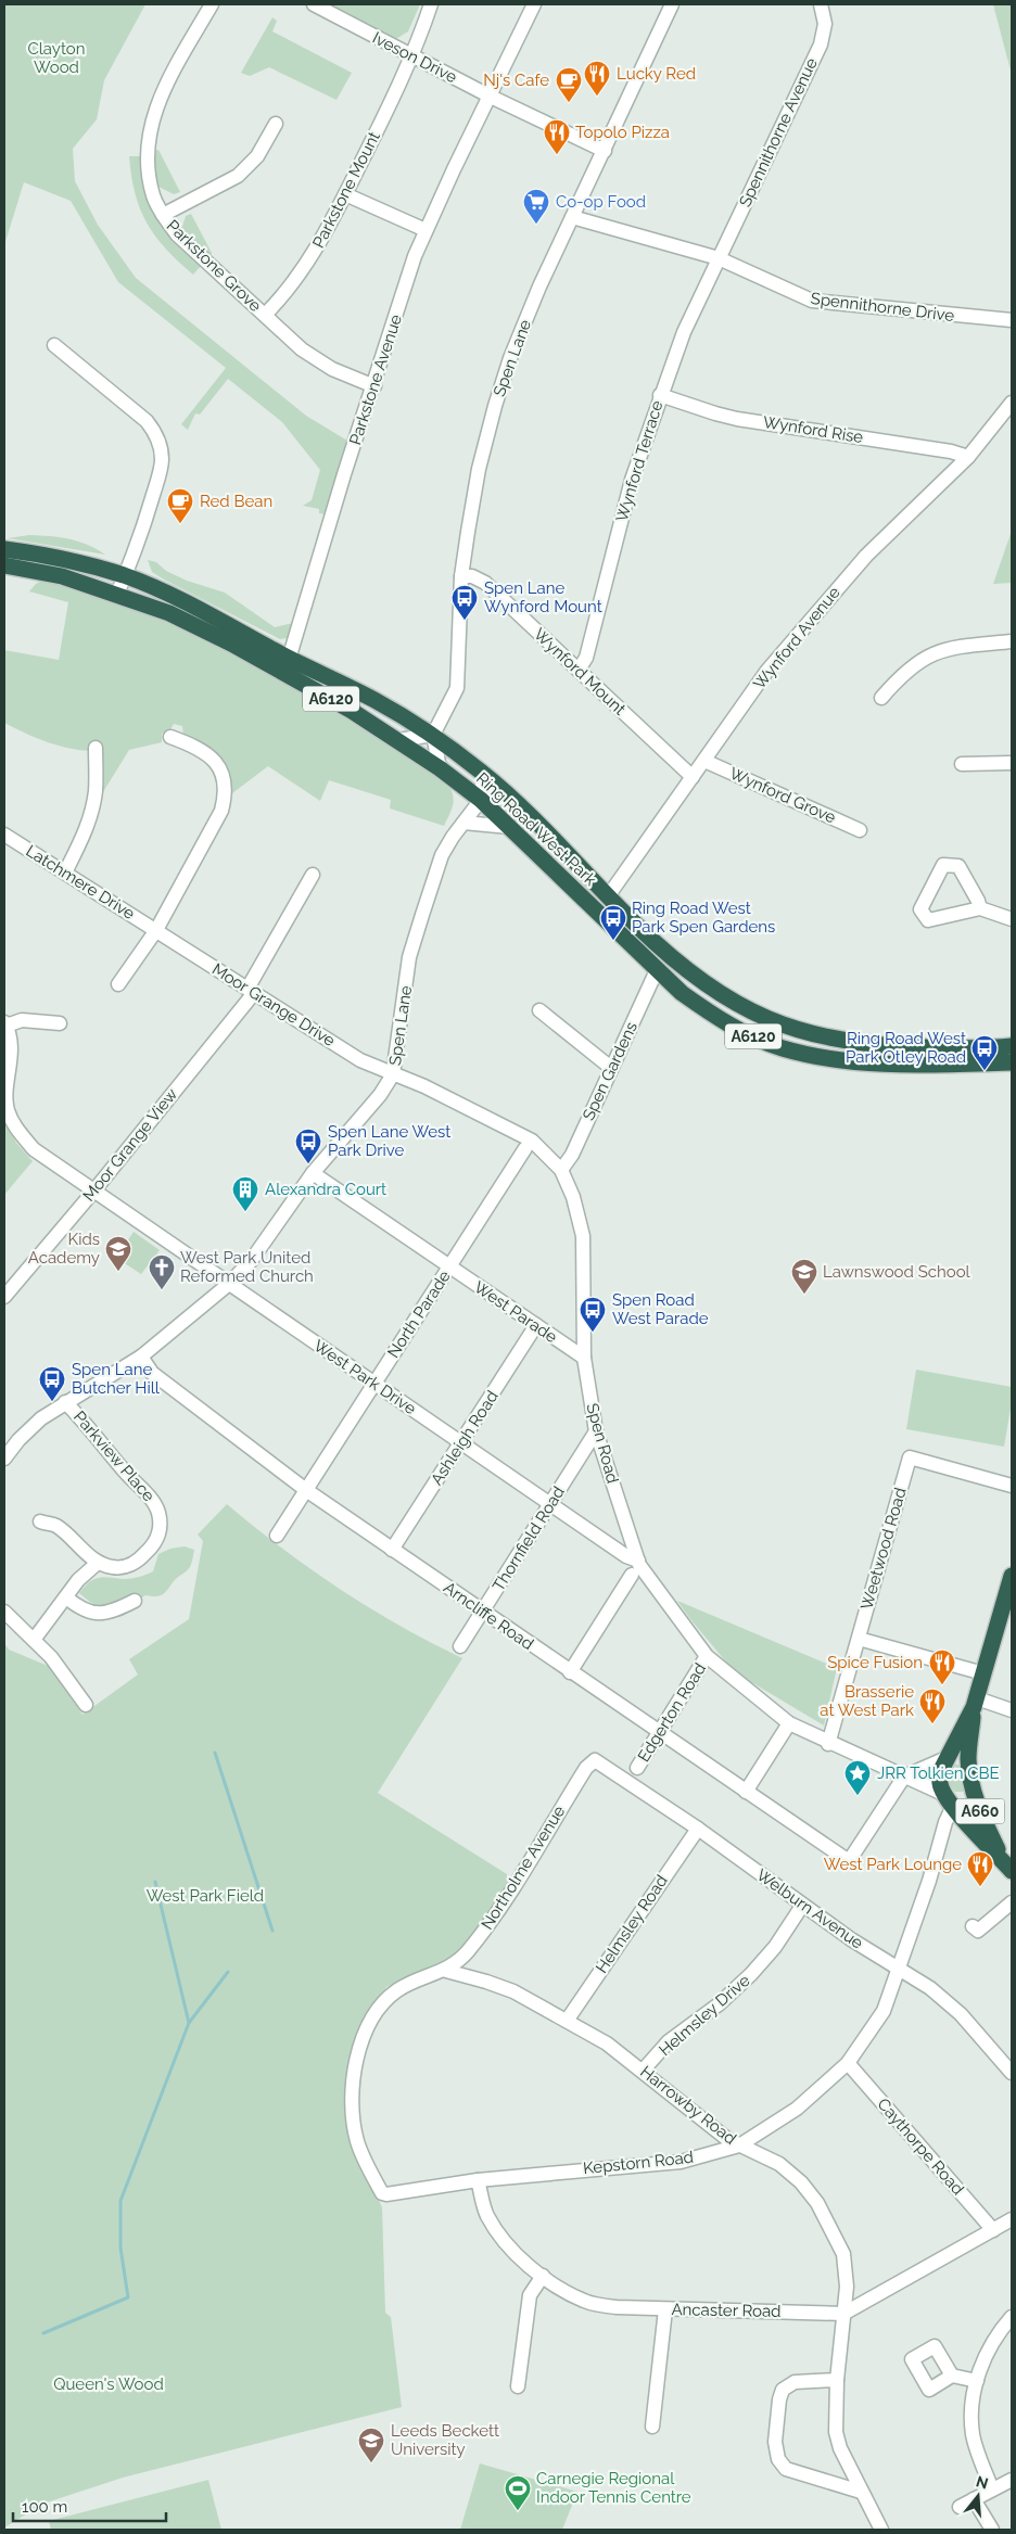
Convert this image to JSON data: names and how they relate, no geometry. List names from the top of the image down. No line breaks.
{"streets":{"highway":["A6120","Ring Road West Park","A660"],"street":["Iveson Drive","Spennithorne Avenue","Parkstone Mount","Parkstone Grove","Spennithorne Drive","Spen Lane","Parkstone Avenue","Wynford Rise","Wynford Terrace","Wynford Avenue","Wynford Mount","Wynford Grove","Latchmere Drive","Moor Grange Drive","Spen Gardens","Moor Grange View","West Parade","North Parade","West Park Drive","Ashleigh Road","Spen Road","Parkview Place","Thornfield Road","Weetwood Road","Arncliffe Road","Edgerton Road","Northolme Avenue","Welburn Avenue","Helmsley Road","Helmsley Drive","Harrowby Road","Caythorpe Road","Kepstorn Road","Ancaster Road"]},"crossings":[["Iveson Drive","Parkstone Mount"],["Iveson Drive","Spen Lane"],["Iveson Drive","Parkstone Avenue"],["Spennithorne Avenue","Spennithorne Drive"],["Spennithorne Avenue","Wynford Terrace"],["Parkstone Mount","Parkstone Grove"],["Parkstone Grove","Parkstone Avenue"],["Spennithorne Drive","Spen Lane"],["Spennithorne Drive","Wynford Terrace"],["Spen Lane","Wynford Mount"],["Spen Lane","Ring Road West Park"],["Spen Lane","Moor Grange Drive"],["Spen Lane","West Parade"],["Spen Lane","West Park Drive"],["Spen Lane","Spen Road"],["Spen Lane","Parkview Place"],["Spen Lane","Arncliffe Road"],["Parkstone Avenue","Ring Road West Park"],["Wynford Rise","Wynford Terrace"],["Wynford Rise","Wynford Avenue"],["Wynford Terrace","Wynford Mount"],["Wynford Avenue","Wynford Mount"],["Wynford Avenue","Wynford Grove"],["Wynford Avenue","Ring Road West Park"],["Ring Road West Park","Spen Gardens"],["Latchmere Drive","Moor Grange Drive"],["Moor Grange Drive","Moor Grange View"],["Moor Grange Drive","Spen Road"],["Spen Gardens","Spen Road"],["Moor Grange View","West Park Drive"],["West Parade","North Parade"],["West Parade","Ashleigh Road"],["West Parade","Spen Road"],["North Parade","West Park Drive"],["North Parade","Arncliffe Road"],["West Park Drive","Ashleigh Road"],["West Park Drive","Spen Road"],["West Park Drive","Thornfield Road"],["Ashleigh Road","Arncliffe Road"],["Spen Road","Thornfield Road"],["Spen Road","Weetwood Road"],["Spen Road","Arncliffe Road"],["Spen Road","Edgerton Road"],["Spen Road","A660"],["Spen Road","Kepstorn Road"],["Thornfield Road","Arncliffe Road"],["Arncliffe Road","Edgerton Road"],["A660","Kepstorn Road"],["Northolme Avenue","Welburn Avenue"],["Northolme Avenue","Harrowby Road"],["Northolme Avenue","Kepstorn Road"],["Welburn Avenue","Helmsley Road"],["Welburn Avenue","Helmsley Drive"],["Welburn Avenue","Kepstorn Road"],["Helmsley Road","Harrowby Road"],["Helmsley Drive","Harrowby Road"],["Harrowby Road","Kepstorn Road"],["Harrowby Road","Ancaster Road"],["Caythorpe Road","Kepstorn Road"],["Kepstorn Road","Ancaster Road"]],"parks":["Clayton Wood","West Park Field","Queen's Wood"],"places":{"restaurant":["Lucky Red","Topolo Pizza","Spice Fusion","Brasserie at West Park","West Park Lounge"],"cafe":["Nj's Cafe","Red Bean"],"supermarket":["Co-op Food"],"bus stop":["Spen Lane Wynford Mount","Ring Road West Park Spen Gardens","Ring Road West Park Otley Road","Spen Lane West Park Drive","Spen Road West Parade","Spen Lane Butcher Hill"],"building":["Alexandra Court"],"school or university":["Kids Academy","Lawnswood School","Leeds Beckett University"],"church":["West Park United Reformed Church"],"place":["JRR Tolkien CBE"],"sports":["Carnegie Regional Indoor Tennis Centre"]},"scale_bar":"100 m","north":"top"}
